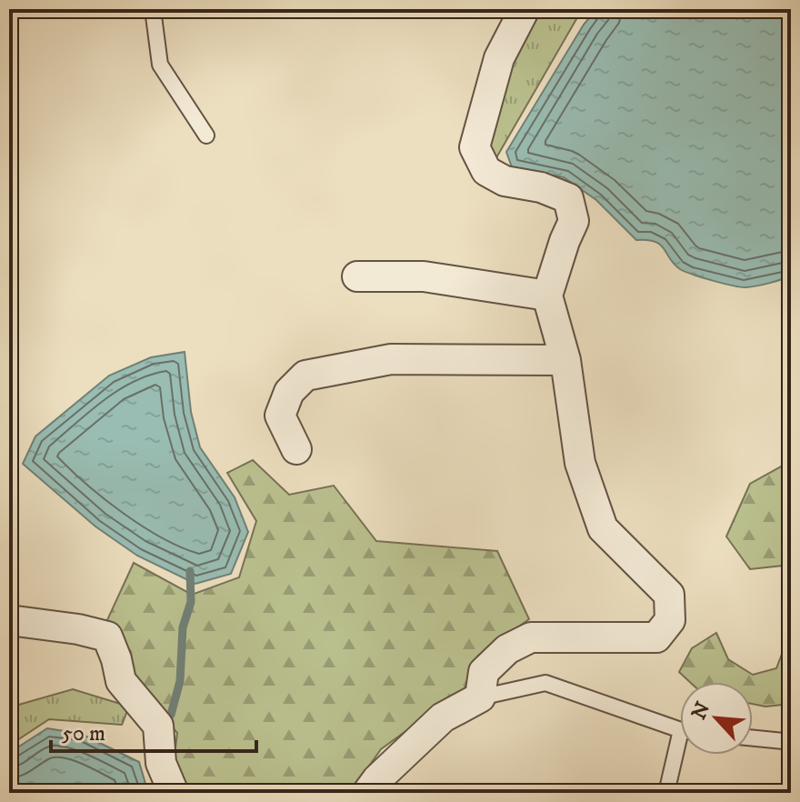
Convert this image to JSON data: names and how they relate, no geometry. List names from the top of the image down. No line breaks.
{"scale_bar":"50 m","north":"top left"}
